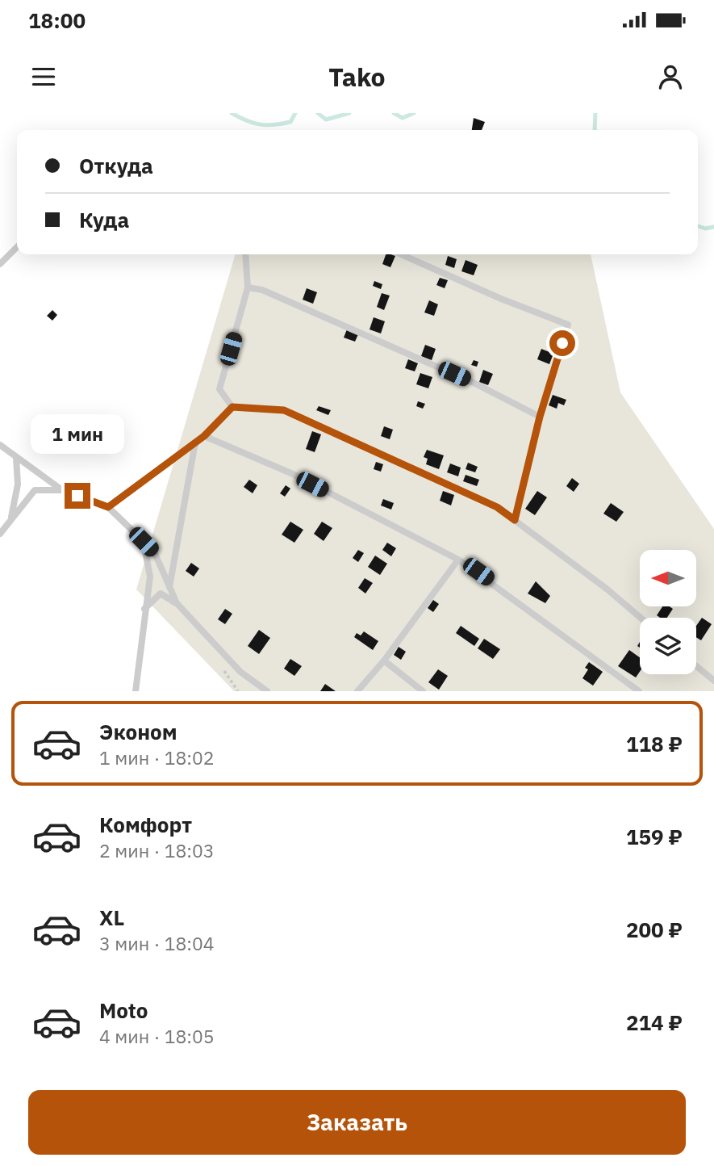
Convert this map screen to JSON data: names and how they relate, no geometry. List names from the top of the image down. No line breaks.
{"north":"left","page":{"status":"18:00","header":"Tako","banner":["Откуда","Куда"],"bubble":"1 мин","list":[{"name":"Эконом","note":"1 мин · 18:02","value":"118 ₽"},{"name":"Комфорт","note":"2 мин · 18:03","value":"159 ₽"},{"name":"XL","note":"3 мин · 18:04","value":"200 ₽"},{"name":"Moto","note":"4 мин · 18:05","value":"214 ₽"}],"buttons":"Заказать"}}
